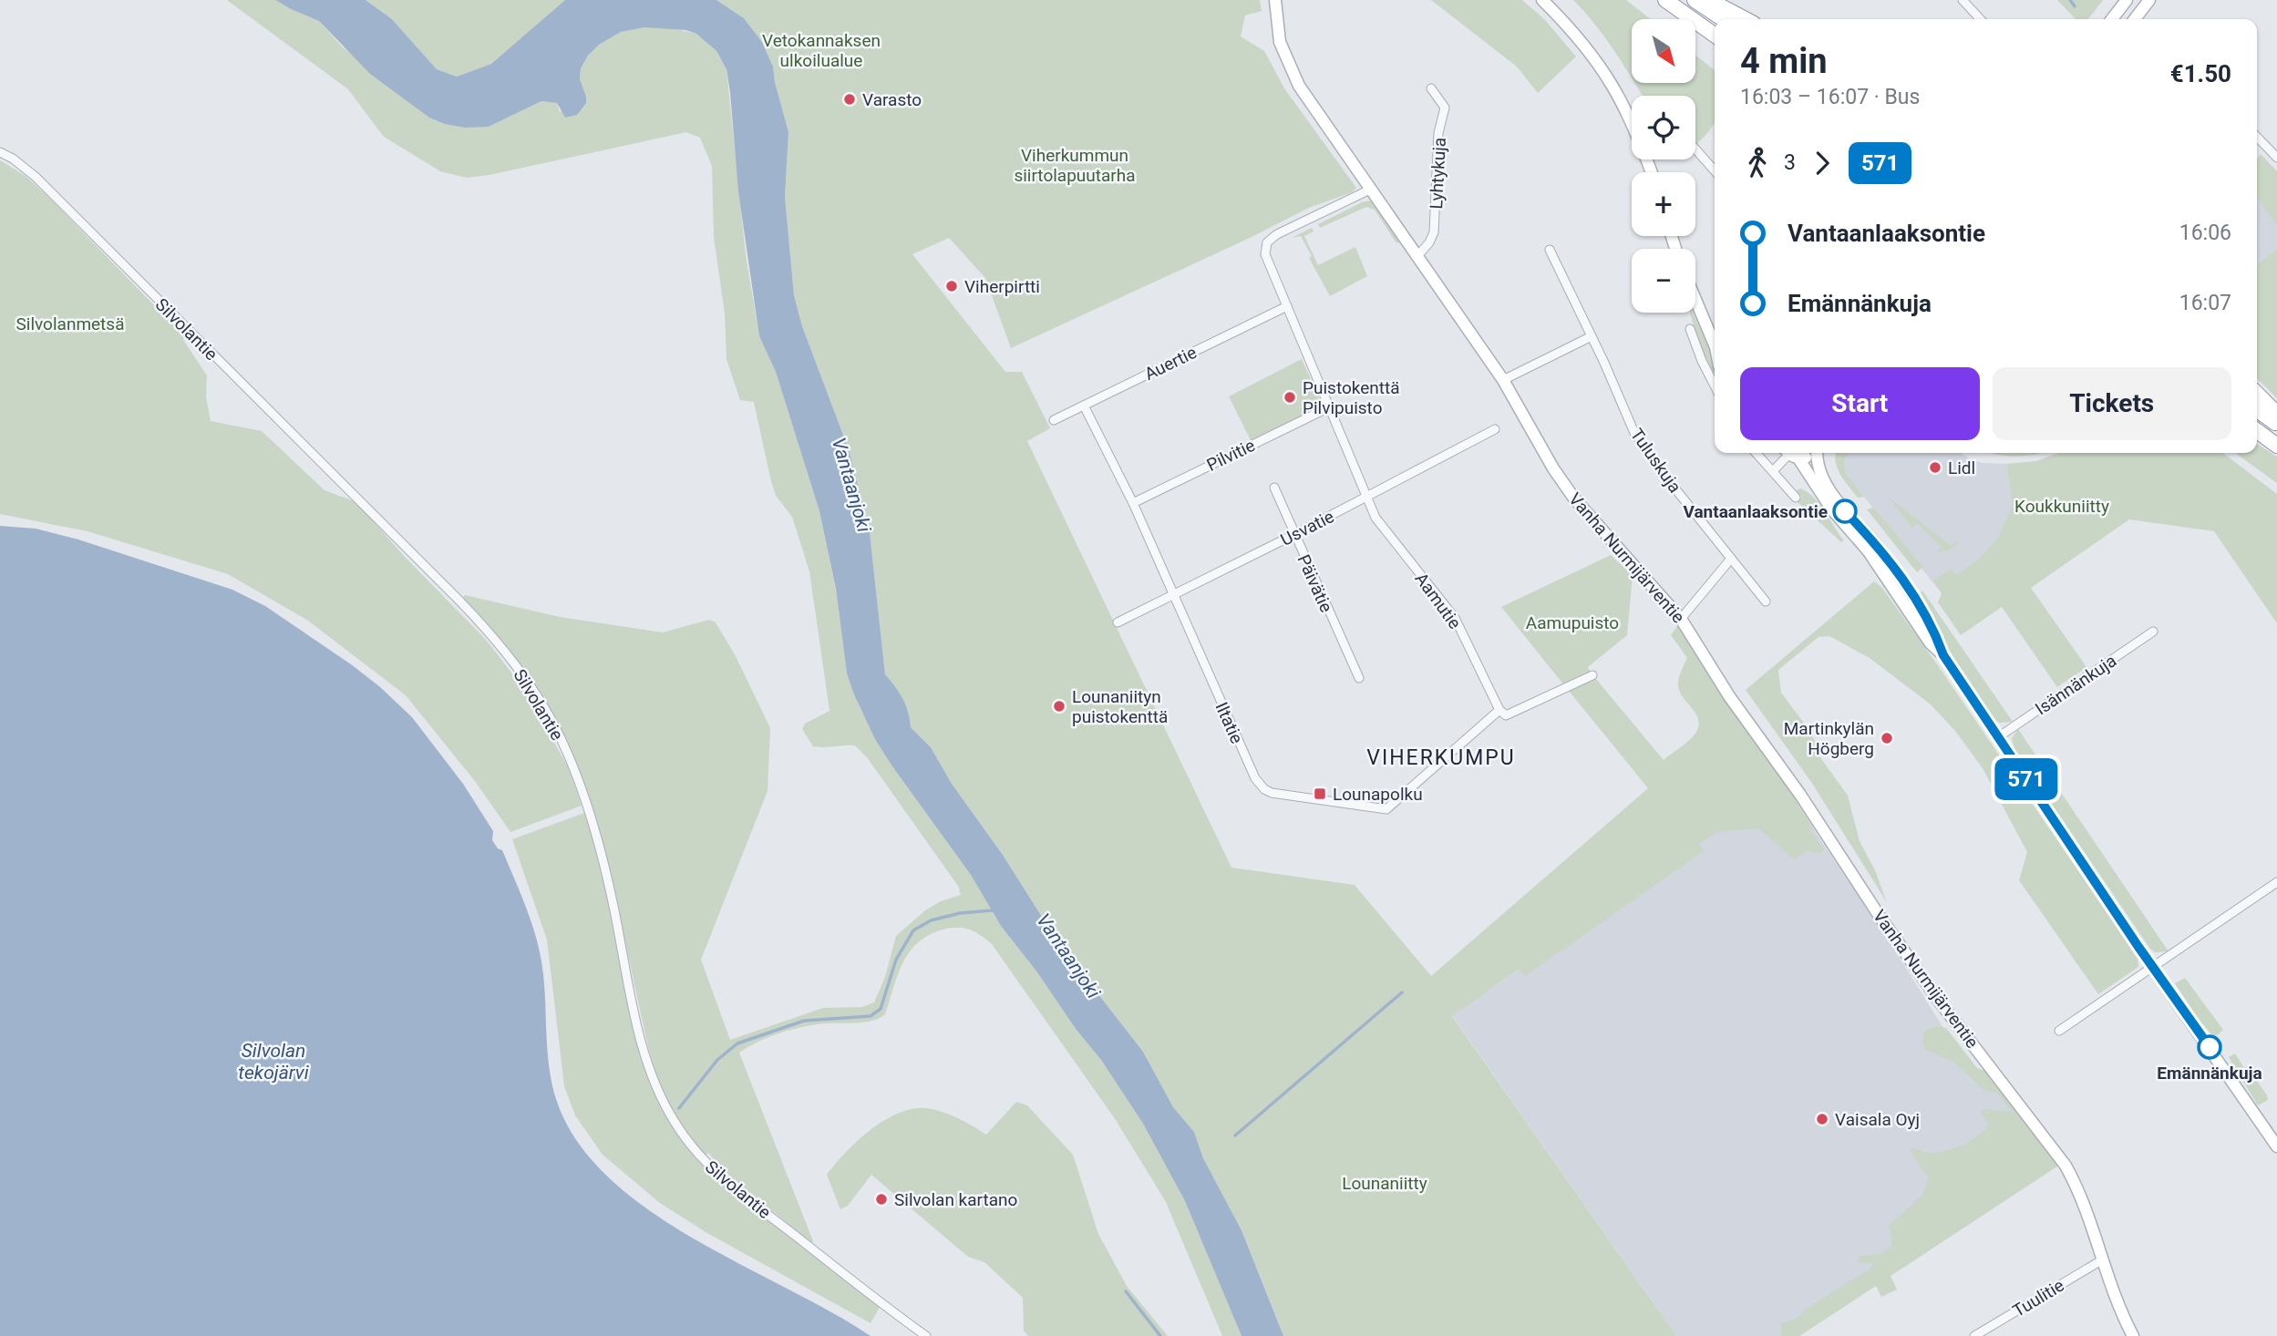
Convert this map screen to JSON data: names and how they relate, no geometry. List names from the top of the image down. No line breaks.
{"streets":{"street":["Lyhtykuja","Silvolantie","Auertie","Pilvitie","Tuluskuja","Usvatie","Vanha Nurmijärventie","Päivätie","Aamutie","Isännänkuja","Iltatie","Tuulitie"]},"crossings":[["Lyhtykuja","Vanha Nurmijärventie"],["Auertie","Aamutie"],["Auertie","Iltatie"],["Pilvitie","Aamutie"],["Pilvitie","Iltatie"],["Usvatie","Päivätie"],["Usvatie","Aamutie"],["Usvatie","Iltatie"],["Vanha Nurmijärventie","Aamutie"],["Vanha Nurmijärventie","Tuulitie"],["Aamutie","Iltatie"]],"districts":["VIHERKUMPU"],"water":["Vantaanjoki","Silvolan tekojärvi"],"parks":["Vetokannaksen ulkoilualue","Viherkummun siirtolapuutarha","Silvolanmetsä","Koukkuniitty","Aamupuisto","Lounaniitty"],"places":{"other":["Varasto","Viherpirtti","Puistokenttä Pilvipuisto","Lidl","Vantaanlaaksontie","Lounaniityn puistokenttä","Martinkylän Högberg","Emännänkuja","Vaisala Oyj","Silvolan kartano"],"transit":["Lounapolku"]},"lines":["bus line 571"],"north":"bottom right","page":{"on_map":"571","map_buttons":["+","−"],"heading":["4 min","16:03 – 16:07 · Bus","€1.50"],"legs":["3","571"],"list":[{"name":"Vantaanlaaksontie","value":"16:06"},{"name":"Emännänkuja","value":"16:07"}],"buttons":["Start","Tickets"]}}
